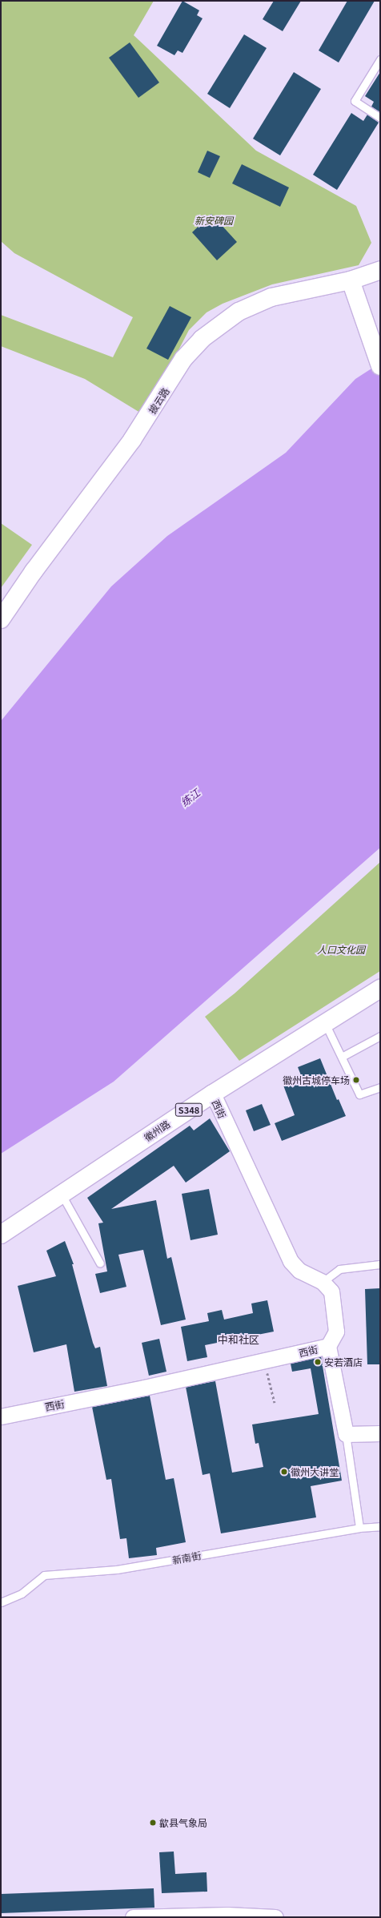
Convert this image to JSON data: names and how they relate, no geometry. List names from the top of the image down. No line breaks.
{"streets":{"street":["披云路","西街","S348","徽州路"],"lane":["新南街"]},"crossings":[["西街","徽州路"]],"districts":["中和社区"],"water":["练江"],"parks":["新安碑园","人口文化园"],"places":["徽州古城停车场","安若酒店","徽州大讲堂","歙县气象局"]}
